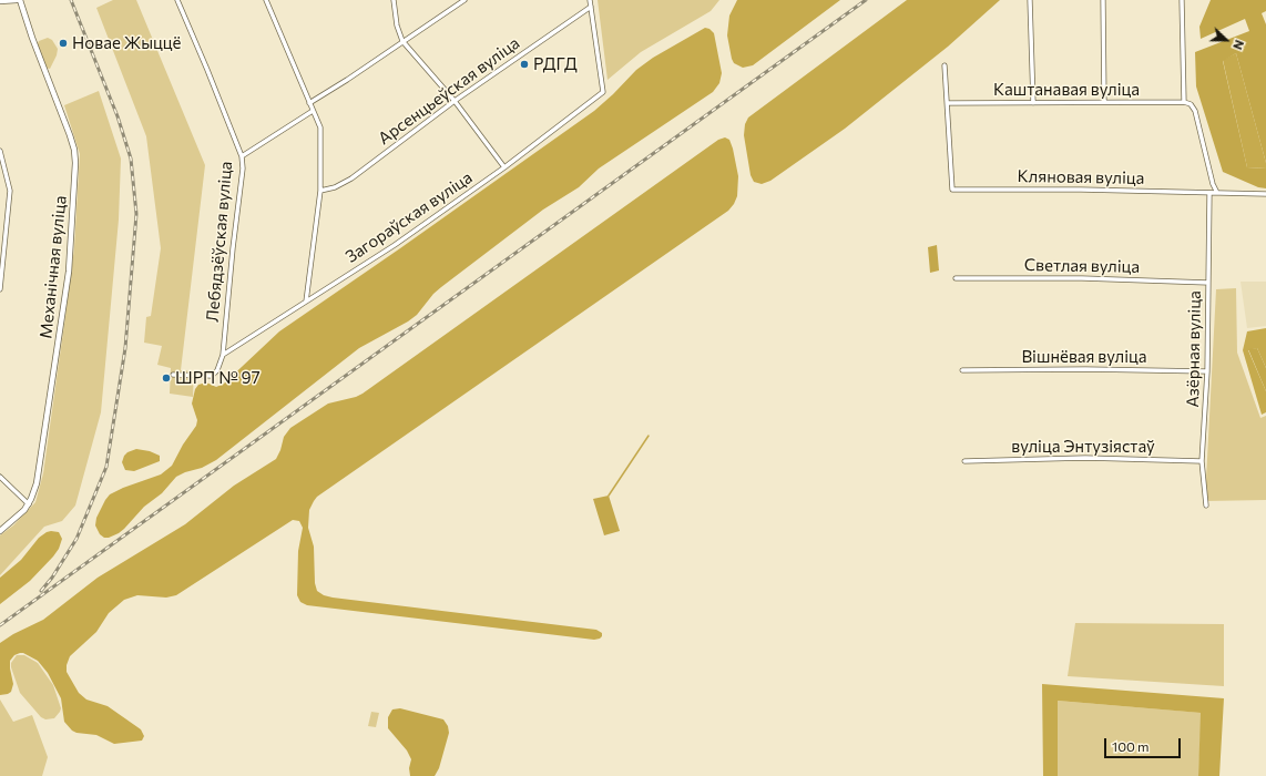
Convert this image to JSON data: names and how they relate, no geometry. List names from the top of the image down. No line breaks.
{"streets":{"street":["Каштанавая вуліца","Арсенцьеўская вуліца","Кляновая вуліца","Загораўская вуліца","Лебядзёўская вуліца","Светлая вуліца","Механічная вуліца","Азёрная вуліца","Вішнёвая вуліца","вуліца Энтузіястаў"]},"crossings":[["Каштанавая вуліца","Кляновая вуліца"],["Арсенцьеўская вуліца","Загораўская вуліца"],["Кляновая вуліца","Азёрная вуліца"],["Загораўская вуліца","Лебядзёўская вуліца"],["Светлая вуліца","Азёрная вуліца"],["Азёрная вуліца","Вішнёвая вуліца"],["Азёрная вуліца","вуліца Энтузіястаў"]],"places":["Новае Жыццё","РДГД","ШРП № 97"],"scale_bar":"100 m","north":"right"}
